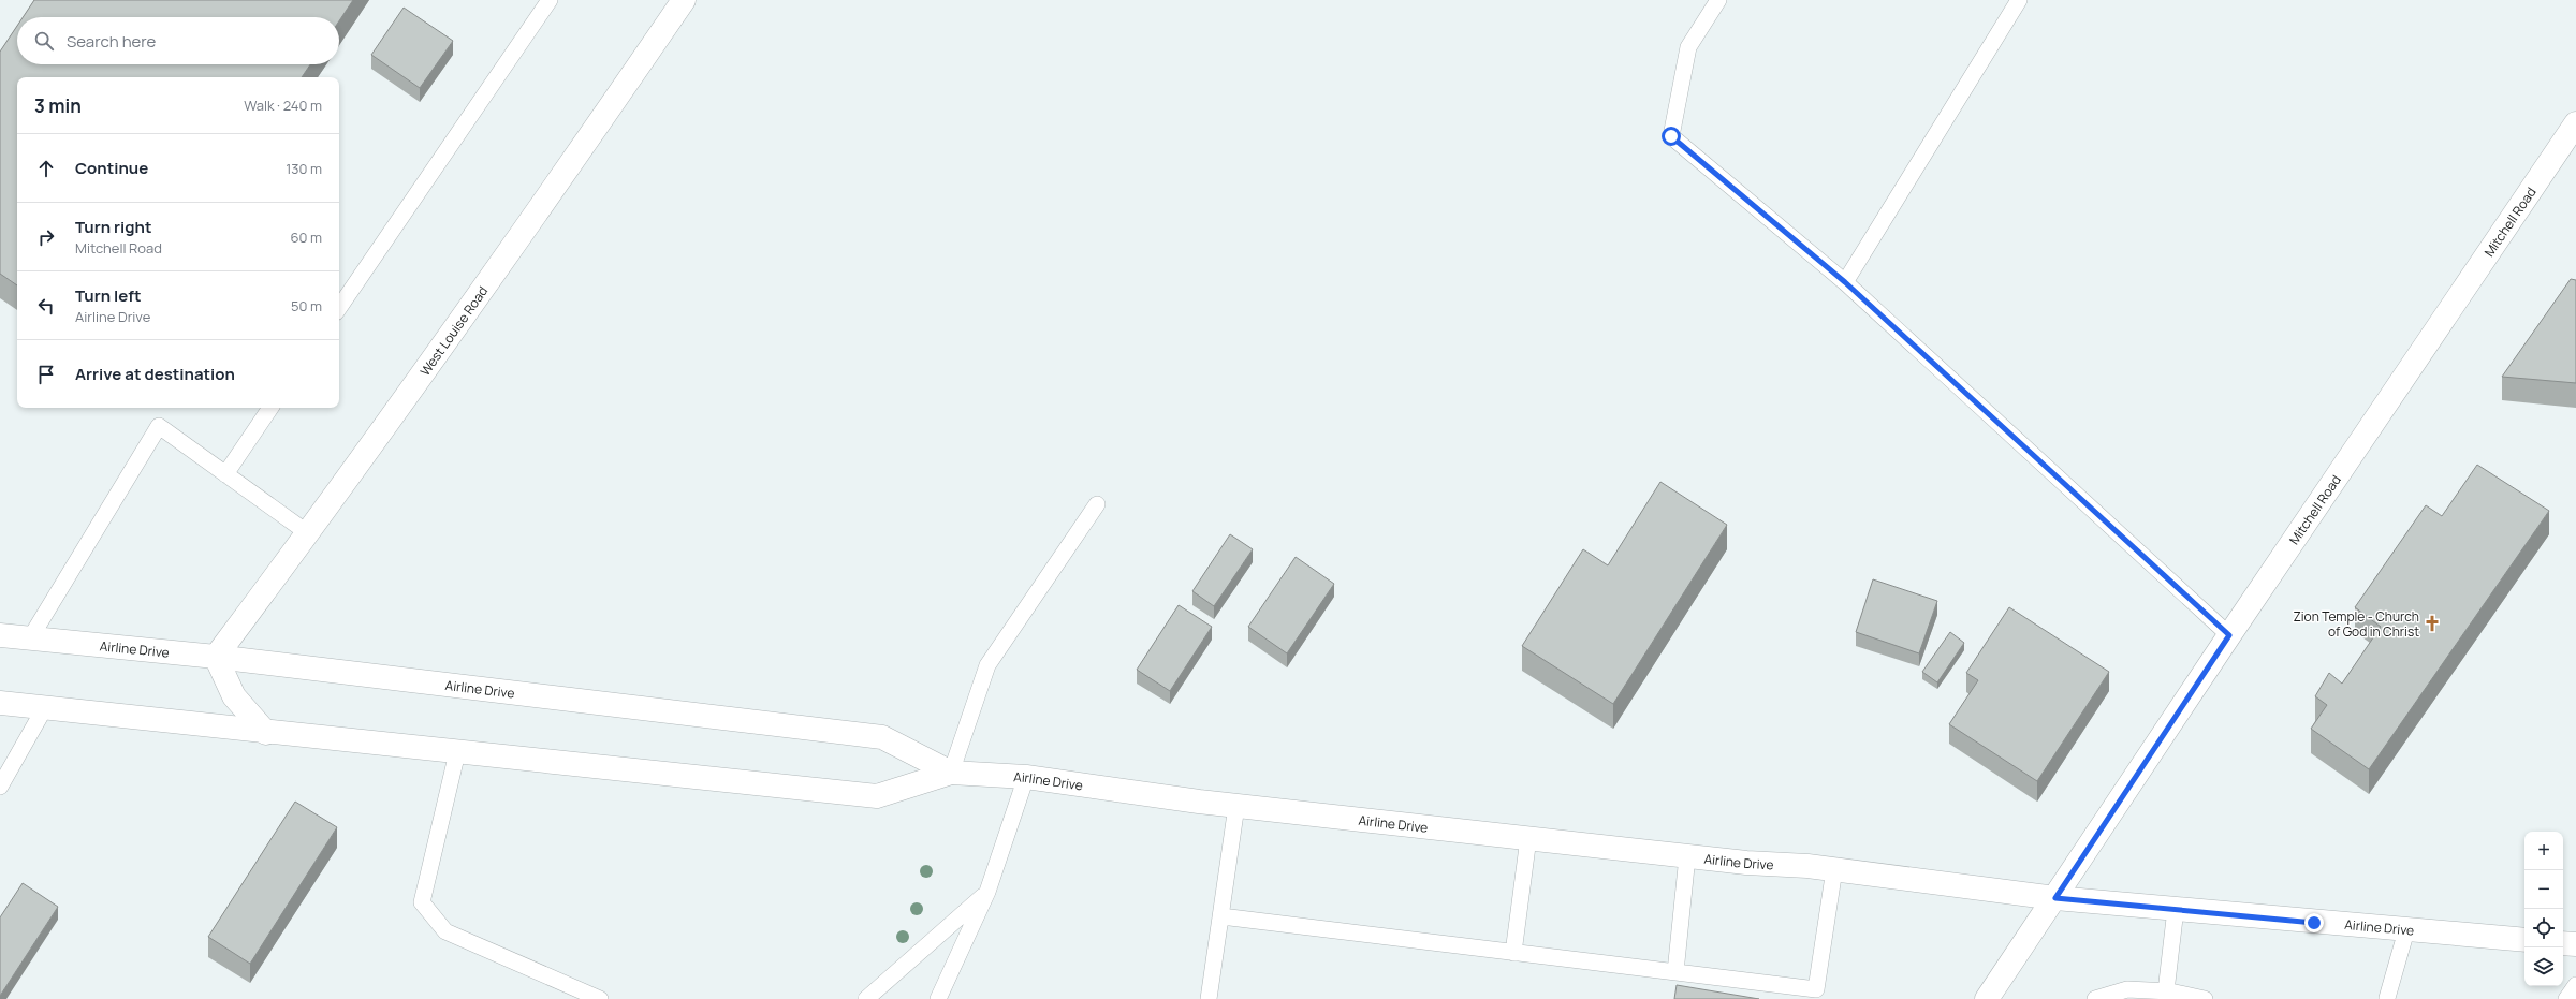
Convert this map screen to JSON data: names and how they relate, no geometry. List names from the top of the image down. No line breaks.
{"streets":{"main road":["Mitchell Road","West Louise Road","Airline Drive"]},"crossings":[["Mitchell Road","Airline Drive"],["West Louise Road","Airline Drive"]],"places":{"church":["Zion Temple - Church of God in Christ"]},"page":{"search":"Search here","heading":["3 min","Walk · 240 m"],"list":[["Continue","130 m"],["Turn right","Mitchell Road","60 m"],["Turn left","Airline Drive","50 m"],"Arrive at destination"],"map_buttons":["+","−"]}}
